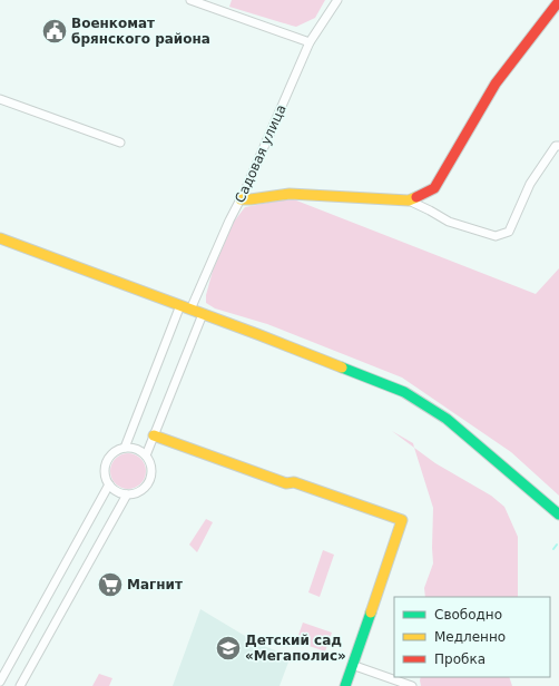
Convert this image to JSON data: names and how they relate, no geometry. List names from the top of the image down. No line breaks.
{"streets":{"street":["Садовая улица"]},"places":{"public building":["Военкомат брянского района"],"supermarket":["Магнит"],"school or university":["Детский сад «Мегаполис»"]},"legend":["Свободно","Медленно","Пробка"]}
